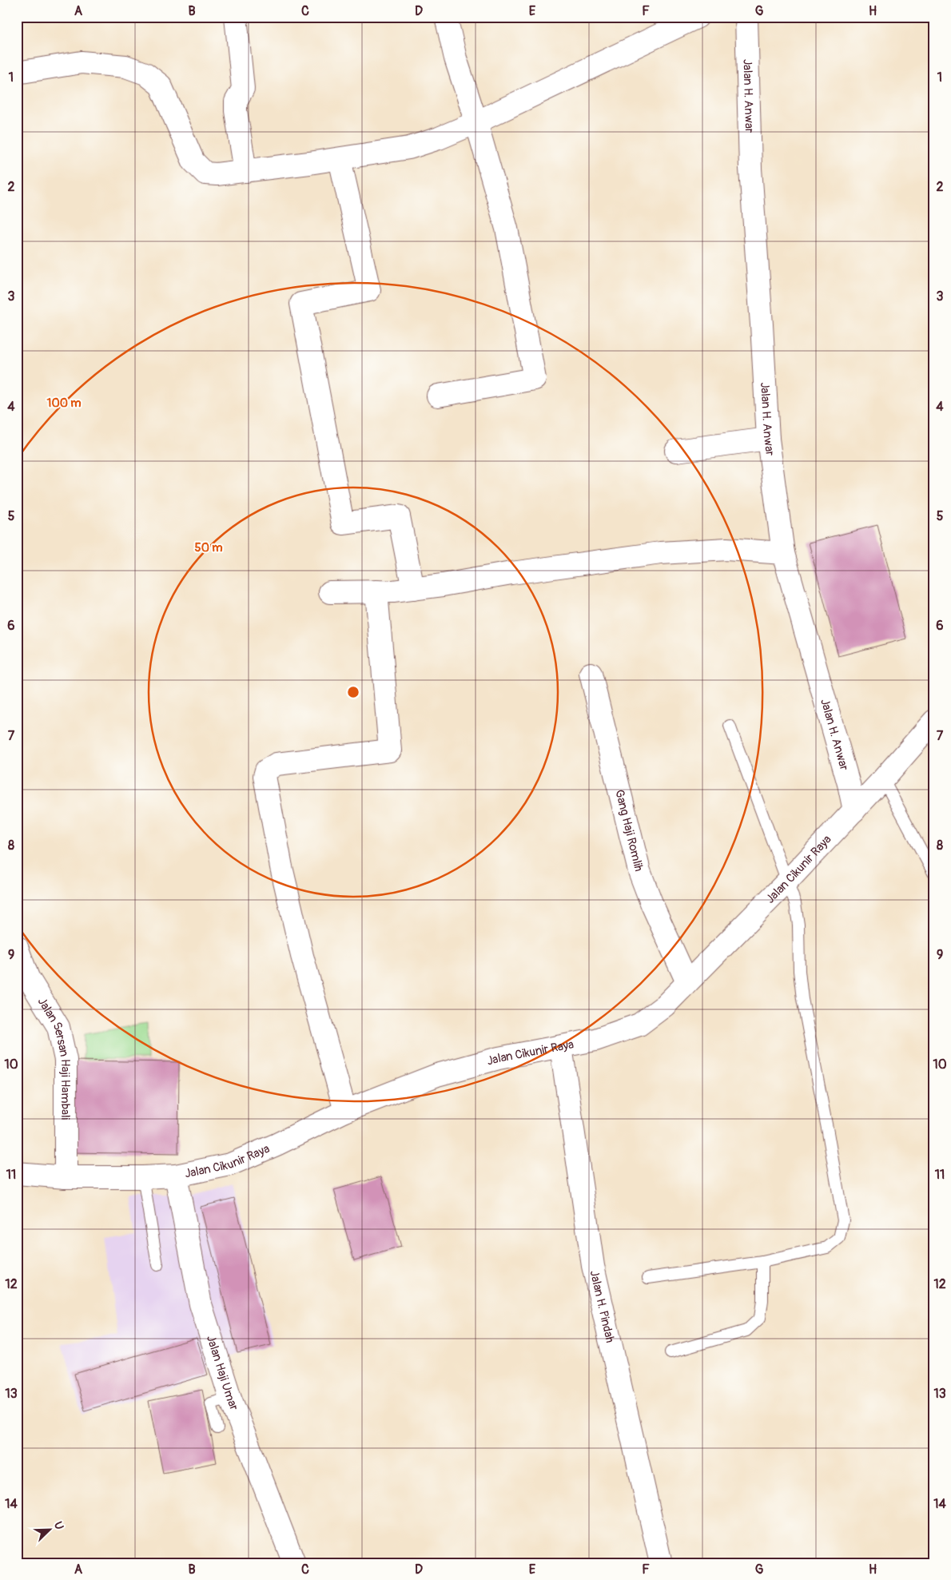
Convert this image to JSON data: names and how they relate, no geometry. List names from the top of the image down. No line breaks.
{"streets":{"street":["Jalan H. Anwar","Gang Haji Romlih","Jalan Cikunir Raya","Jalan Sersan Haji Hambali","Jalan H. Pindah","Jalan Haji Umar"]},"crossings":[["Jalan H. Anwar","Jalan Cikunir Raya"],["Gang Haji Romlih","Jalan Cikunir Raya"],["Jalan Cikunir Raya","Jalan Sersan Haji Hambali"],["Jalan Cikunir Raya","Jalan H. Pindah"],["Jalan Cikunir Raya","Jalan Haji Umar"]],"north":"top right","grid":{"columns":["A","B","C","D","E","F","G","H"],"rows":["1","2","3","4","5","6","7","8","9","10","11","12","13","14"]},"rings":["100 m","50 m"]}
